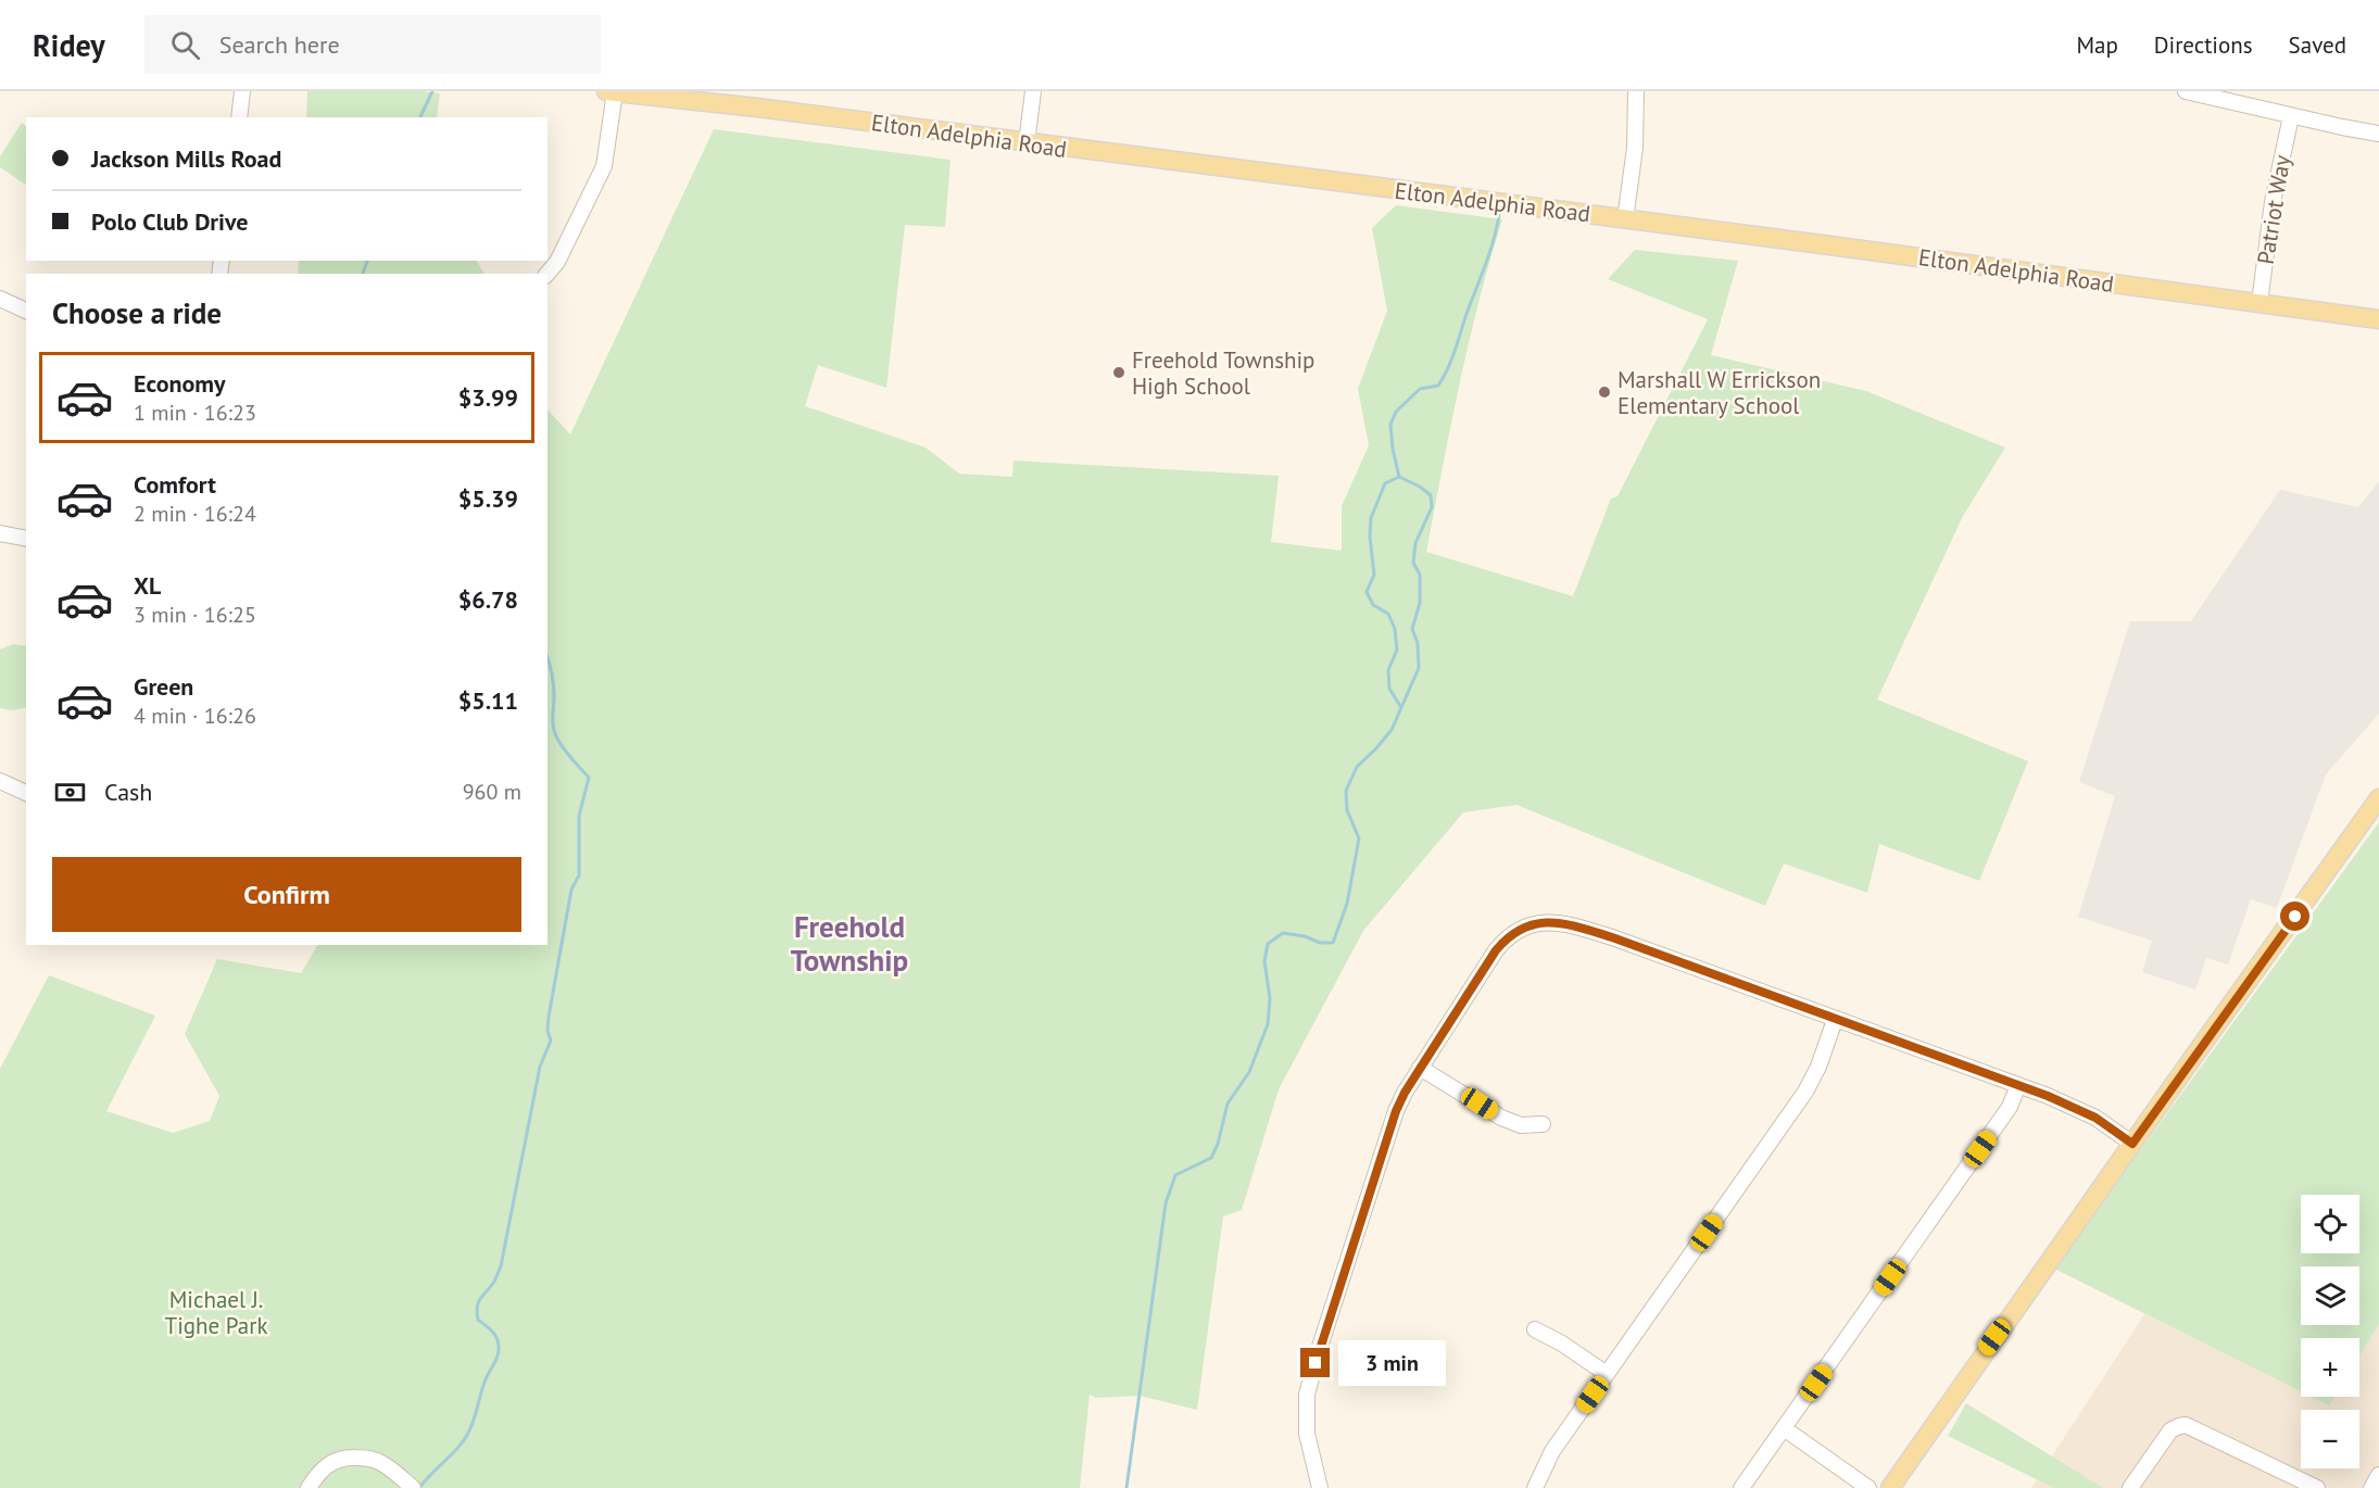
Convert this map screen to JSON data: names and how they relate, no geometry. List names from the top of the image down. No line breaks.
{"streets":{"main road":["Elton Adelphia Road"],"street":["Patriot Way"]},"crossings":[["Elton Adelphia Road","Patriot Way"]],"districts":["Freehold Township"],"parks":["Michael J. Tighe Park"],"places":["Freehold Township High School","Marshall W Errickson Elementary School"],"page":{"header":"Ridey","search":"Search here","nav":["Map","Directions","Saved"],"banner":["Jackson Mills Road","Polo Club Drive"],"heading":"Choose a ride","list":[{"name":"Economy","note":"1 min · 16:23","value":"$3.99"},{"name":"Comfort","note":"2 min · 16:24","value":"$5.39"},{"name":"XL","note":"3 min · 16:25","value":"$6.78"},{"name":"Green","note":"4 min · 16:26","value":"$5.11"}],"pay":["Cash","960 m"],"buttons":"Confirm","map_buttons":["+","−"],"bubble":"3 min"}}
